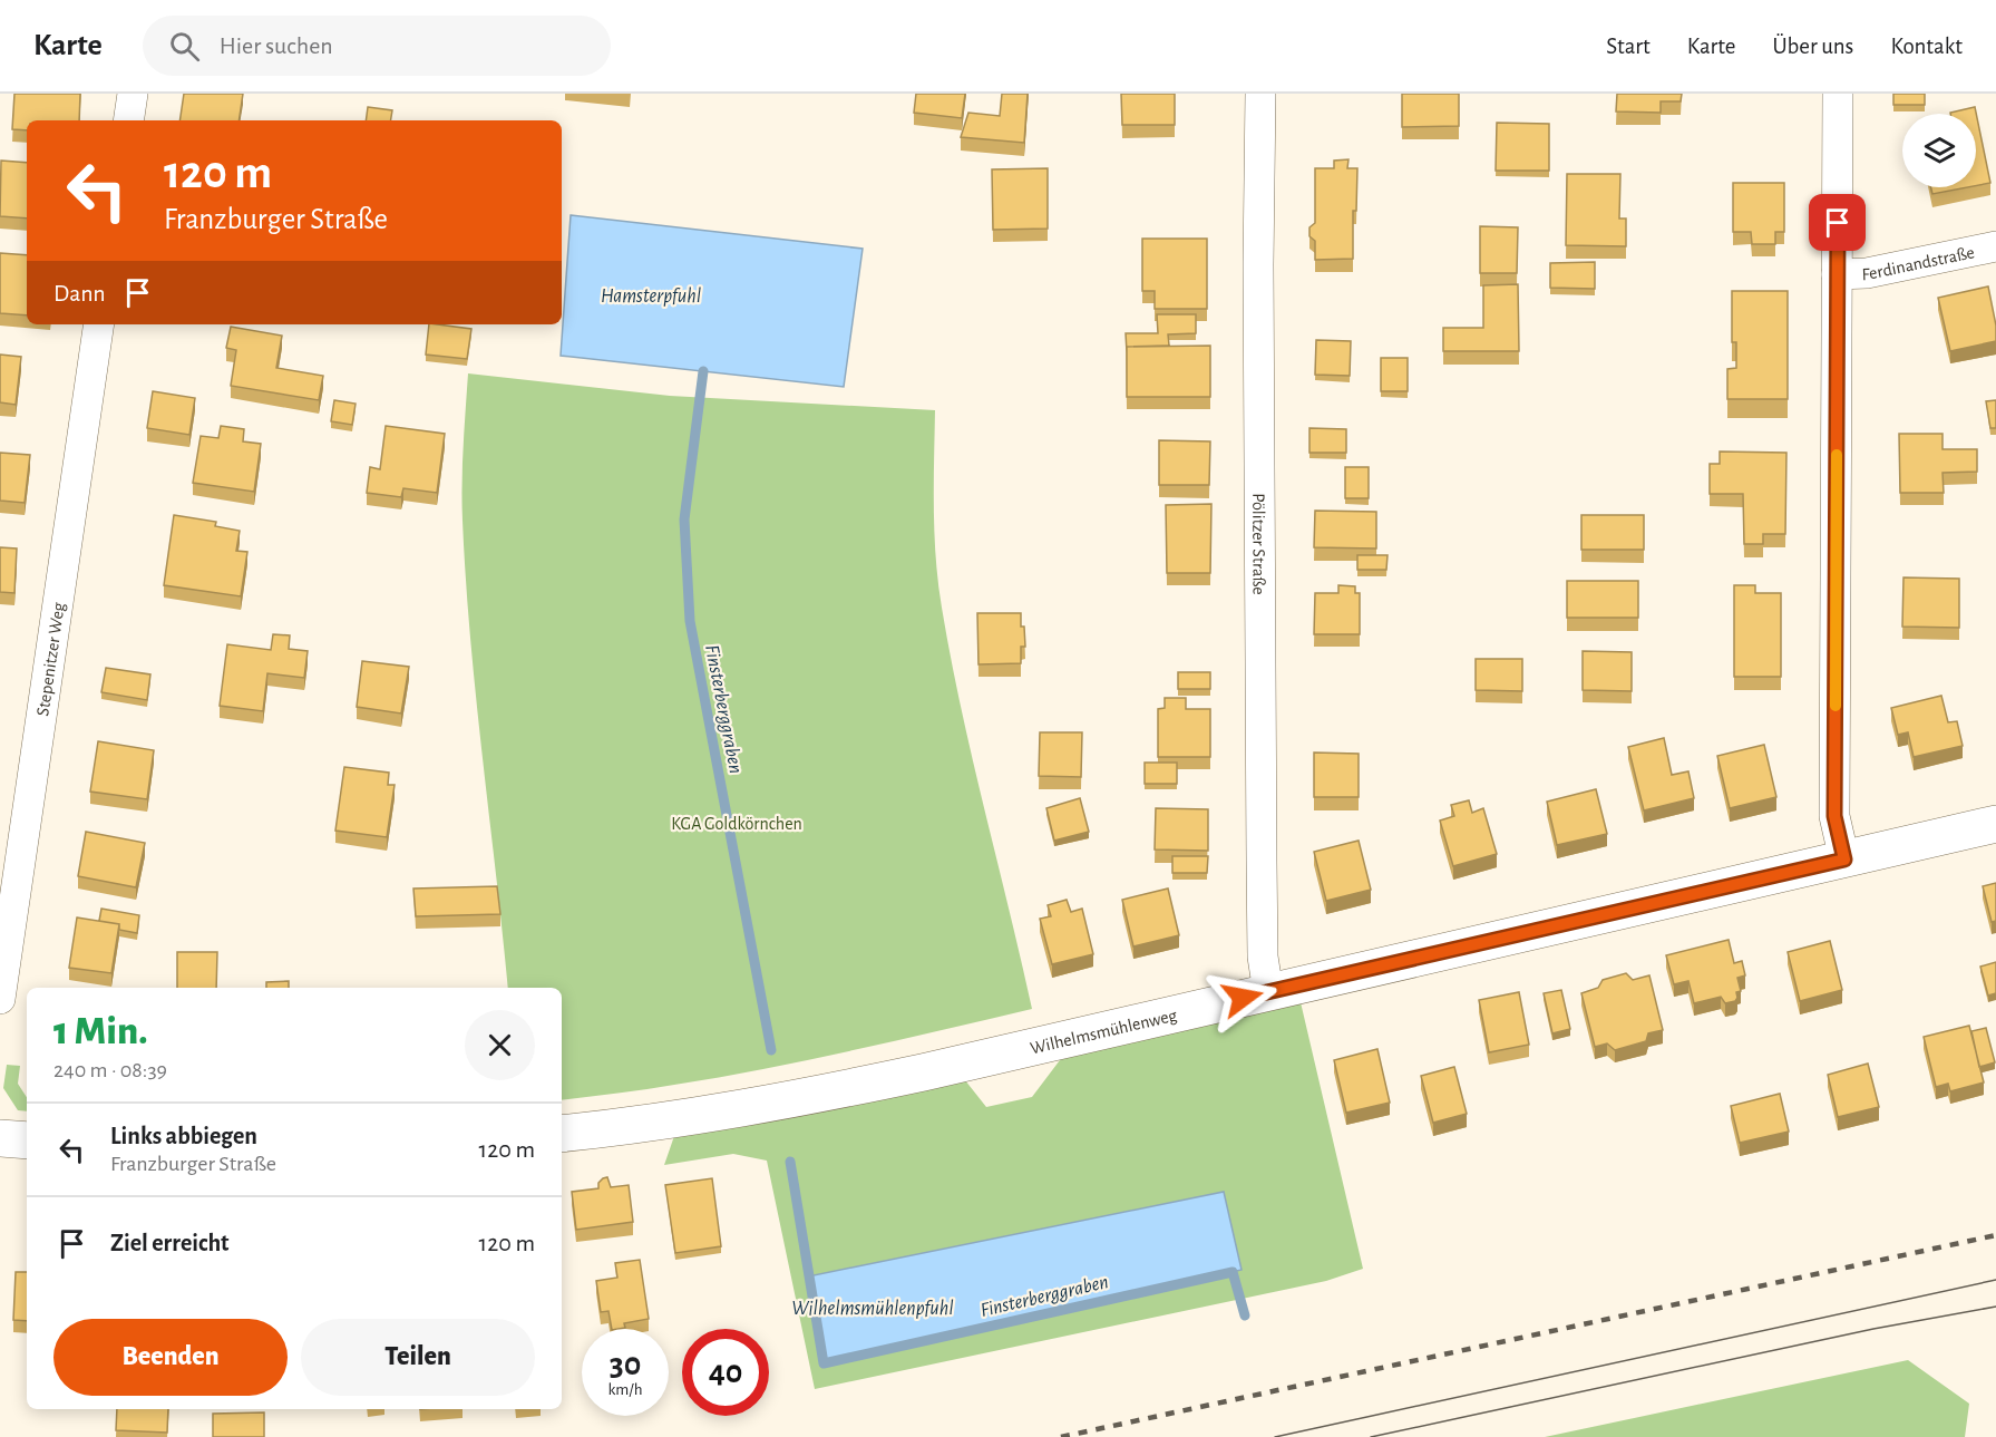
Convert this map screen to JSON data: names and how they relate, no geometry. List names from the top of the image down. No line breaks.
{"streets":{"street":["Ferdinandstraße","Pölitzer Straße","Stepenitzer Weg","Wilhelmsmühlenweg"]},"crossings":[["Pölitzer Straße","Wilhelmsmühlenweg"]],"water":["Hamsterpfuhl","Finsterberggraben","Wilhelmsmühlenpfuhl"],"parks":["KGA Goldkörnchen"],"page":{"header":"Karte","search":"Hier suchen","nav":["Start","Karte","Über uns","Kontakt"],"turn":["120 m","Franzburger Straße"],"then":"Dann","heading":["1 Min.","240 m · 08:39"],"list":[{"name":"Links abbiegen","note":"Franzburger Straße","value":"120 m"},{"name":"Ziel erreicht","value":"120 m"}],"buttons":["Beenden","Teilen"],"speed":"30 km/h","limit":"40"}}
